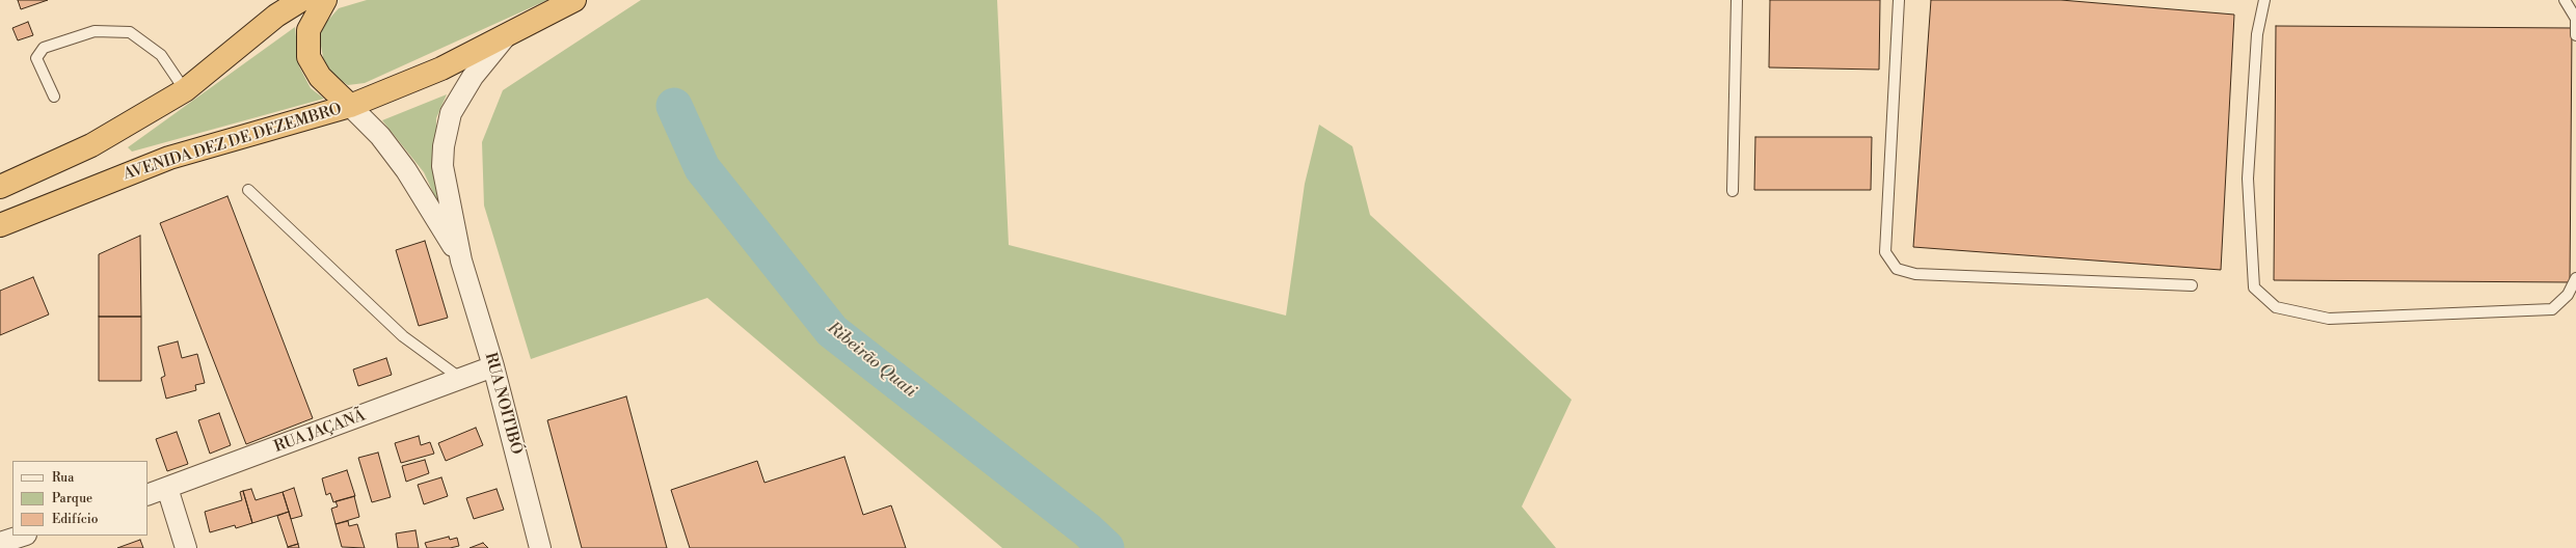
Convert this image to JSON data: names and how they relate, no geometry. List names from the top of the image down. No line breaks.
{"streets":{"highway":["AVENIDA DEZ DE DEZEMBRO"],"street":["RUA NOITIBÓ","RUA JAÇANÃ"]},"crossings":[["AVENIDA DEZ DE DEZEMBRO","RUA NOITIBÓ"],["RUA NOITIBÓ","RUA JAÇANÃ"]],"water":["Ribeirão Quati"],"legend":["Rua","Parque","Edifício"]}
